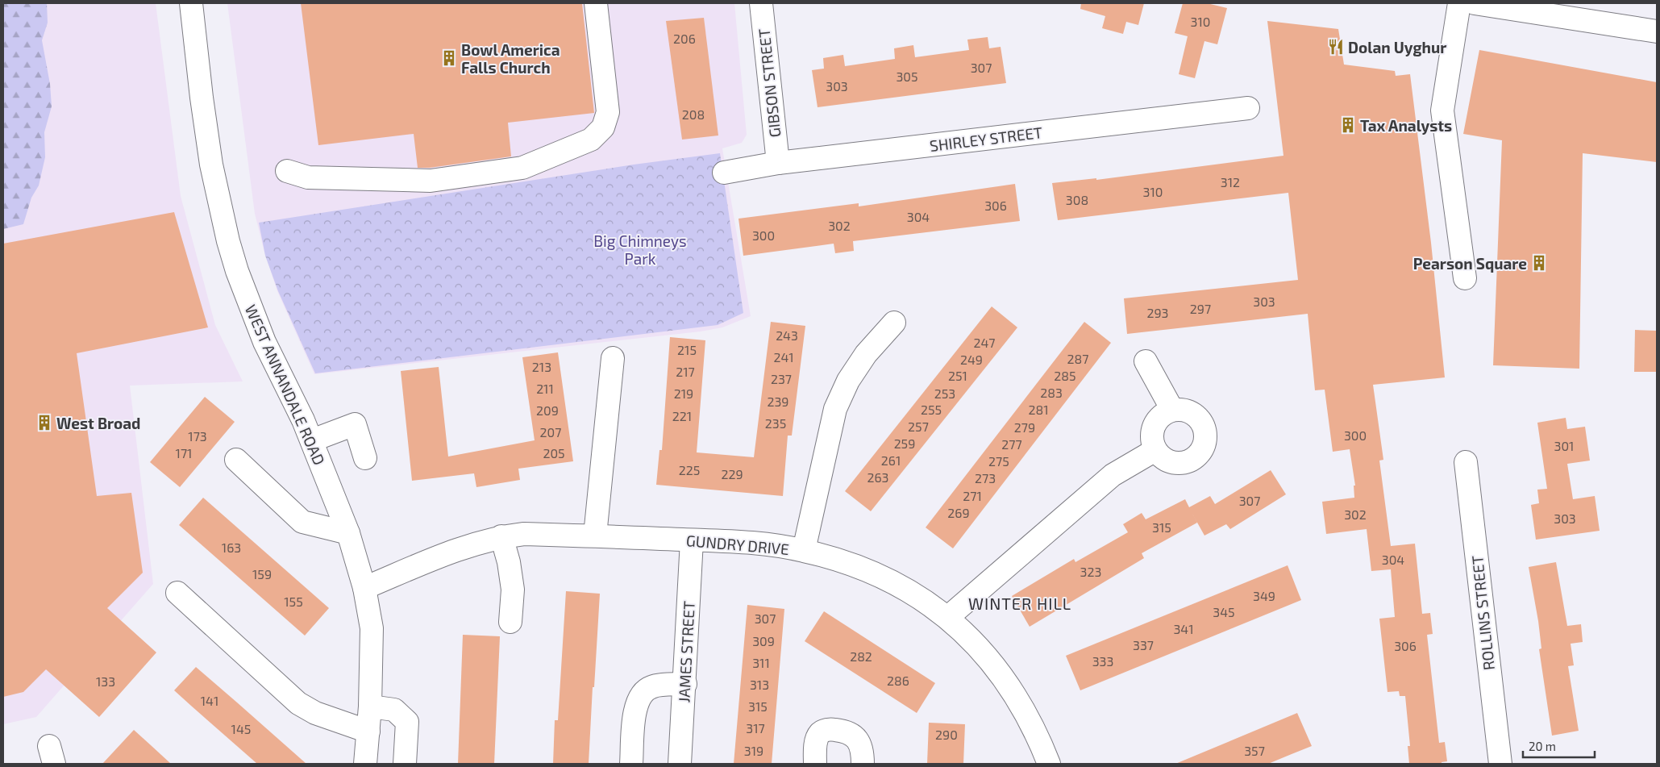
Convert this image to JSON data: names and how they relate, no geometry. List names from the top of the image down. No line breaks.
{"streets":{"street":["GIBSON STREET","SHIRLEY STREET","WEST ANNANDALE ROAD","GUNDRY DRIVE","ROLLINS STREET","JAMES STREET"]},"crossings":[["GIBSON STREET","SHIRLEY STREET"],["WEST ANNANDALE ROAD","GUNDRY DRIVE"],["GUNDRY DRIVE","JAMES STREET"]],"districts":["WINTER HILL"],"parks":["Big Chimneys Park"],"places":{"restaurant":["Dolan Uyghur"],"building":["Bowl America Falls Church","Tax Analysts","Pearson Square","West Broad"]},"house_numbers":["310","206","307","305","303","208","312","310","308","306","304","302","300","303","297","293","243","247","215","241","287","249","213","217","251","285","237","211","283","219","253","239","255","281","209","221","235","257","279","207","300","173","259","277","301","171","205","261","275","225","229","263","273","271","307","269","302","303","315","163","304","323","159","349","155","345","307","341","309","337","306","282","333","311","286","133","313","141","315","317","145","290","319","357"],"scale_bar":"20 m"}
